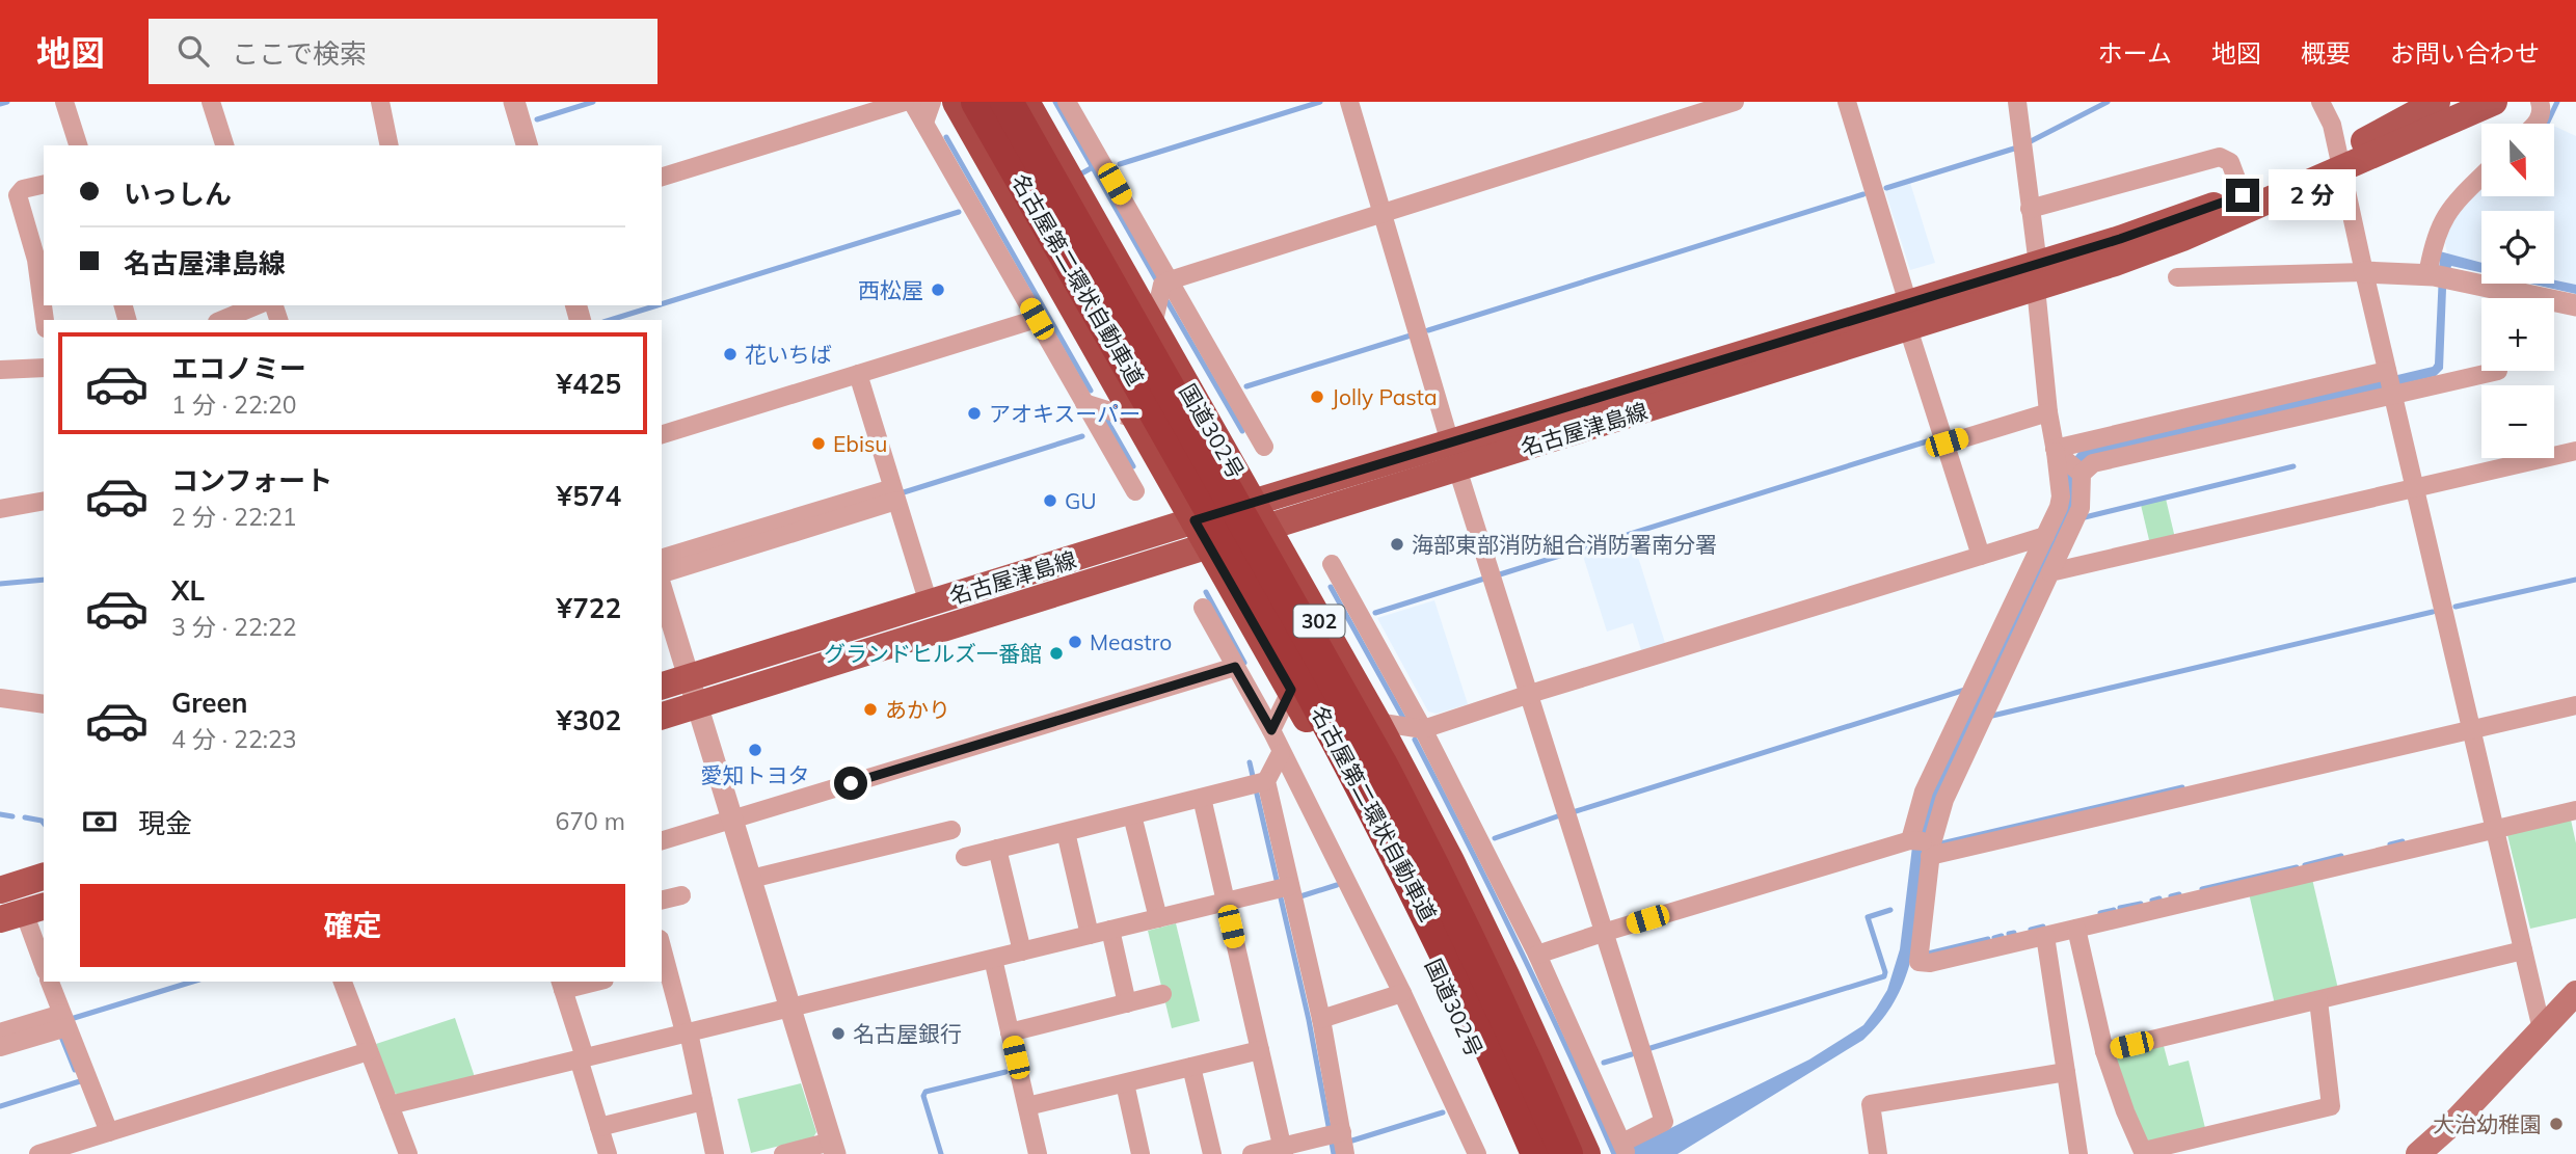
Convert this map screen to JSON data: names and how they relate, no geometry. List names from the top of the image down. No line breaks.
{"streets":{"highway":["名古屋第二環状自動車道","国道302号","302"],"main road":["名古屋津島線"]},"crossings":[["名古屋津島線","国道302号"]],"places":["西松屋","花いちば","Jolly Pasta","アオキスーパー","Ebisu","GU","海部東部消防組合消防署南分署","Meastro","グランドヒルズ一番館","あかり","愛知トヨタ","名古屋銀行","大治幼稚園"],"north":"bottom","page":{"header":"地図","search":"ここで検索","nav":["ホーム","地図","概要","お問い合わせ"],"map_buttons":["+","−"],"banner":["いっしん","名古屋津島線"],"bubble":"2 分","list":[{"name":"エコノミー","note":"1 分 · 22:20","value":"¥425"},{"name":"コンフォート","note":"2 分 · 22:21","value":"¥574"},{"name":"XL","note":"3 分 · 22:22","value":"¥722"},{"name":"Green","note":"4 分 · 22:23","value":"¥302"}],"pay":["現金","670 m"],"buttons":"確定"}}
